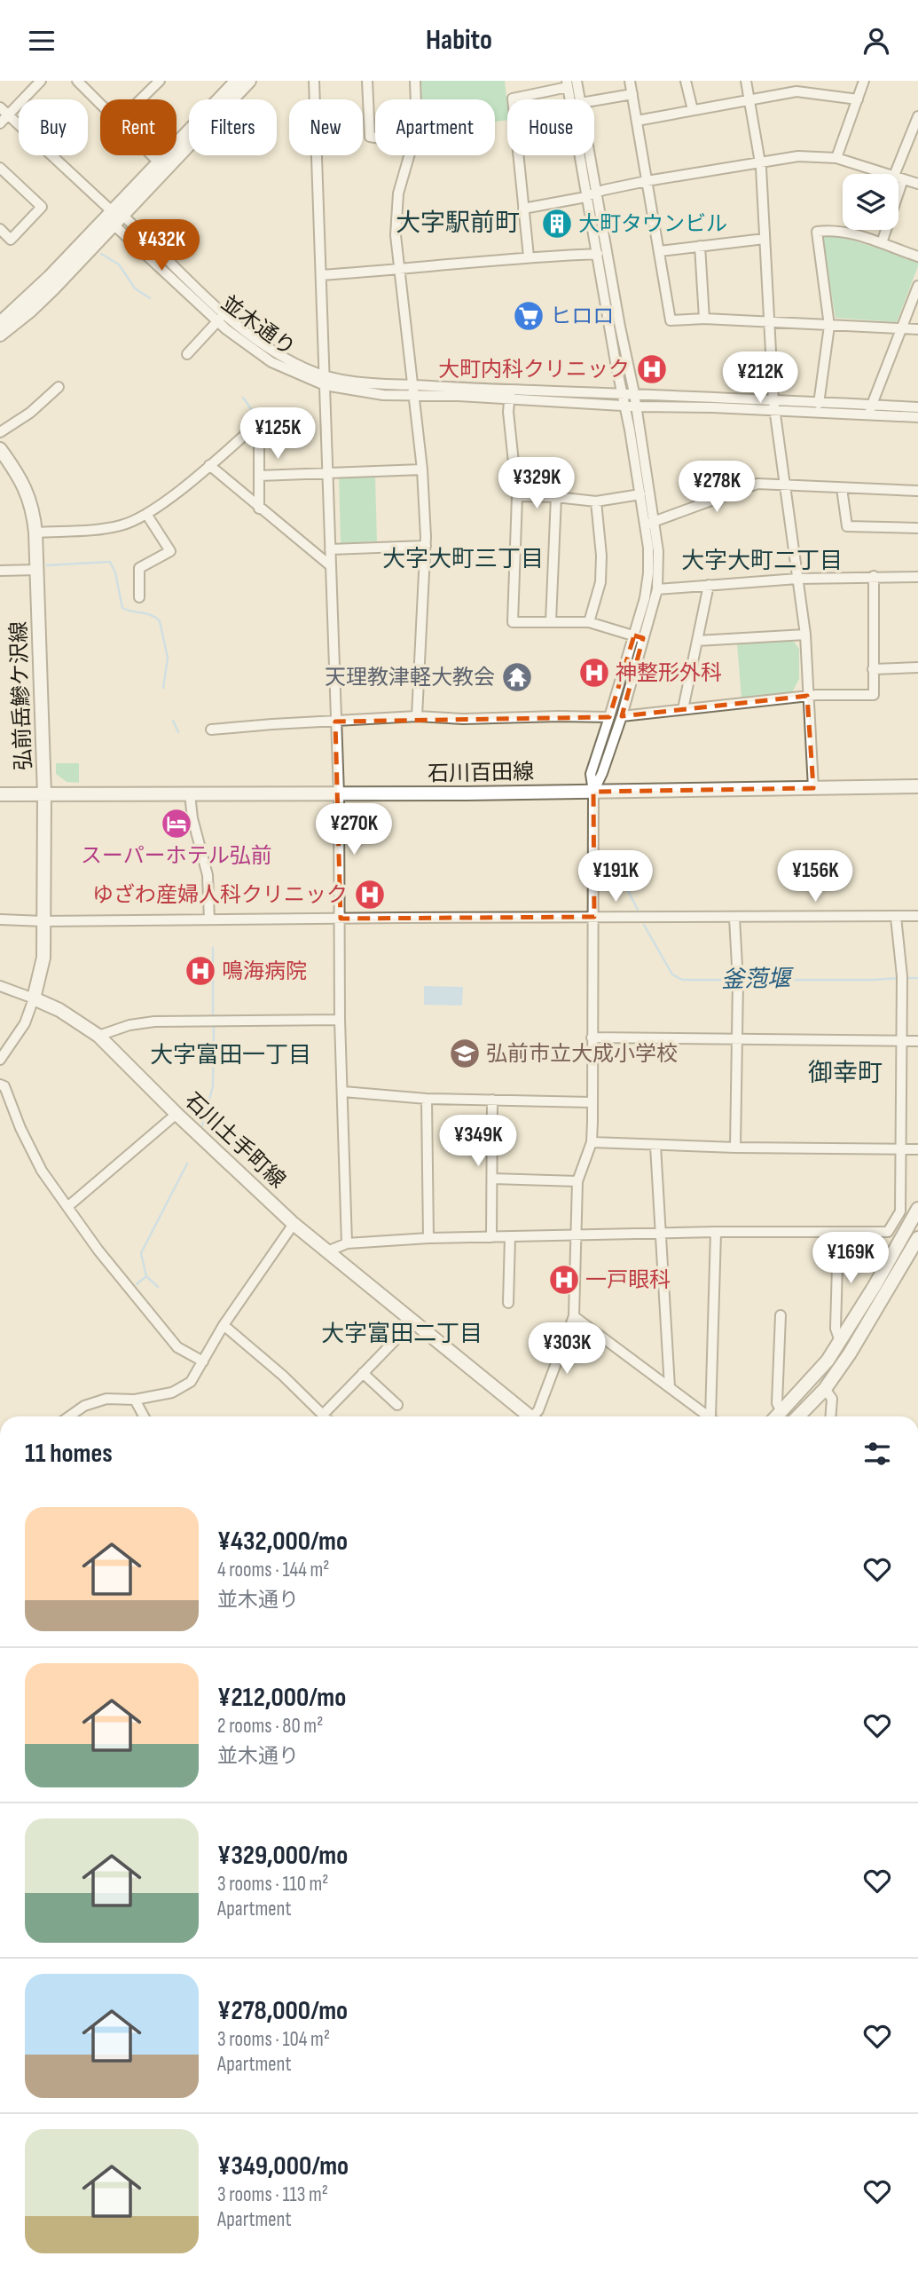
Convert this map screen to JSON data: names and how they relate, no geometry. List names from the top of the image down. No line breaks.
{"streets":{"main road":["弘前岳鰺ケ沢線","石川百田線","石川土手町線"],"street":["並木通り"]},"crossings":[["弘前岳鰺ケ沢線","石川百田線"]],"districts":["大字駅前町","大字大町三丁目","大字大町二丁目","大字富田一丁目","御幸町","大字富田二丁目"],"water":["釜萢堰"],"places":{"building":["大町タウンビル"],"supermarket":["ヒロロ"],"hospital":["大町内科クリニック","神整形外科","ゆざわ産婦人科クリニック","鳴海病院","一戸眼科"],"temple":["天理教津軽大教会"],"hotel":["スーパーホテル弘前"],"school or university":["弘前市立大成小学校"]},"page":{"header":"Habito","chip":["Buy","Rent","Filters","New","Apartment","House"],"price":["¥432K","¥212K","¥125K","¥329K","¥278K","¥270K","¥191K","¥156K","¥349K","¥169K","¥303K"],"heading":"11 homes","list":[{"name":"¥432,000/mo","note":"4 rooms · 144 m² · 並木通り"},{"name":"¥212,000/mo","note":"2 rooms · 80 m² · 並木通り"},{"name":"¥329,000/mo","note":"3 rooms · 110 m² · Apartment"},{"name":"¥278,000/mo","note":"3 rooms · 104 m² · Apartment"},{"name":"¥349,000/mo","note":"3 rooms · 113 m² · Apartment"}]}}
